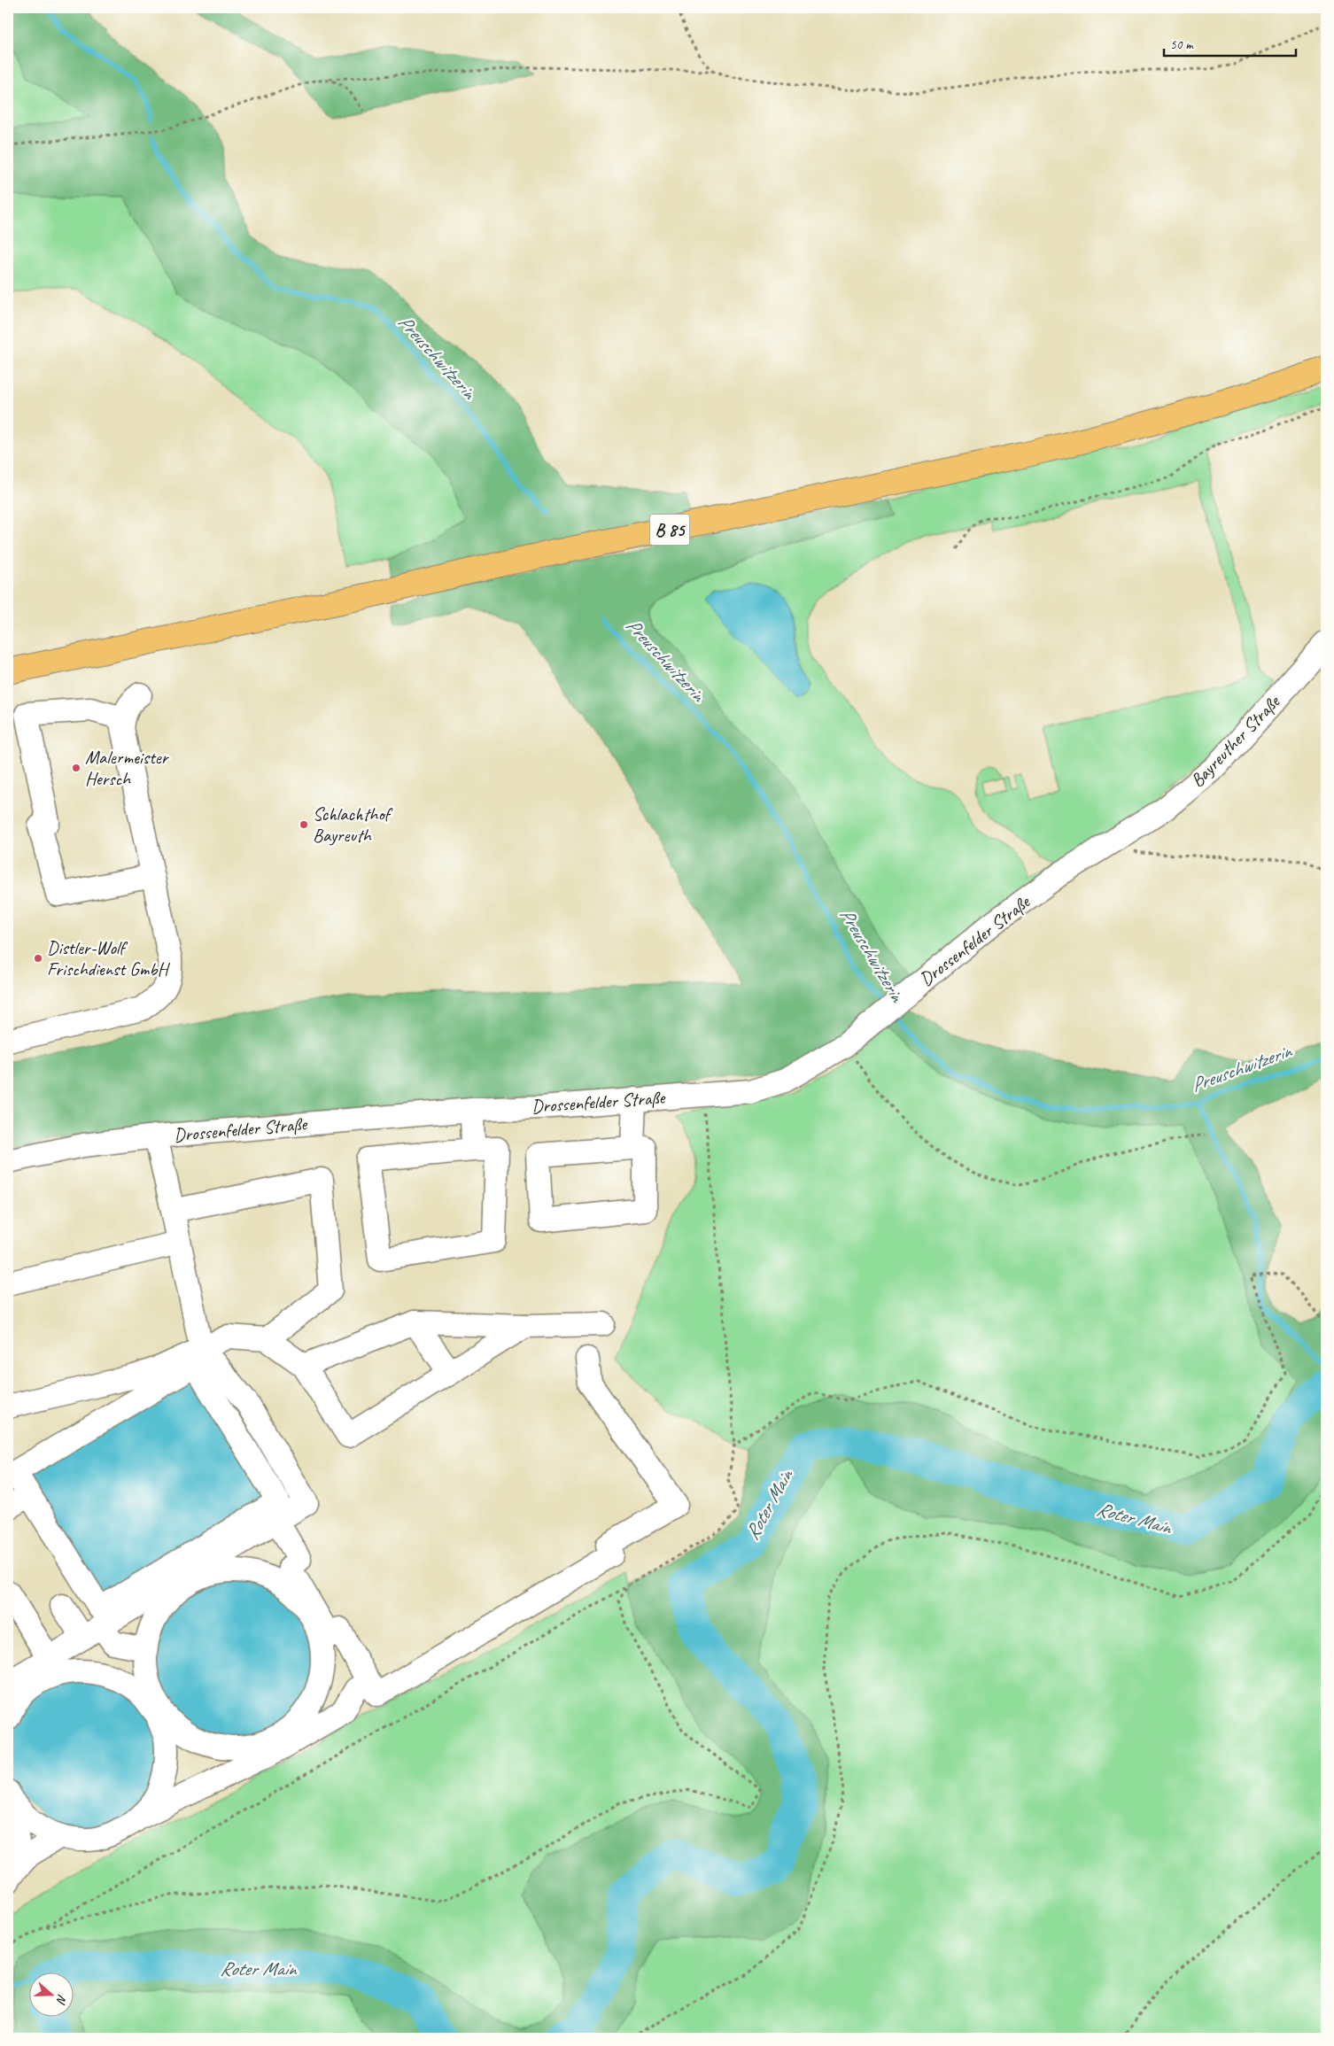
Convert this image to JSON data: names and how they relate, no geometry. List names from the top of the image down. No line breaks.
{"streets":{"main road":["B 85"],"street":["Bayreuther Straße","Drossenfelder Straße"]},"crossings":[["Bayreuther Straße","Drossenfelder Straße"]],"water":["Preuschwitzerin","Roter Main"],"places":["Malermeister Hersch","Schlachthof Bayreuth","Distler-Wolf Frischdienst GmbH"],"scale_bar":"50 m","north":"right"}
